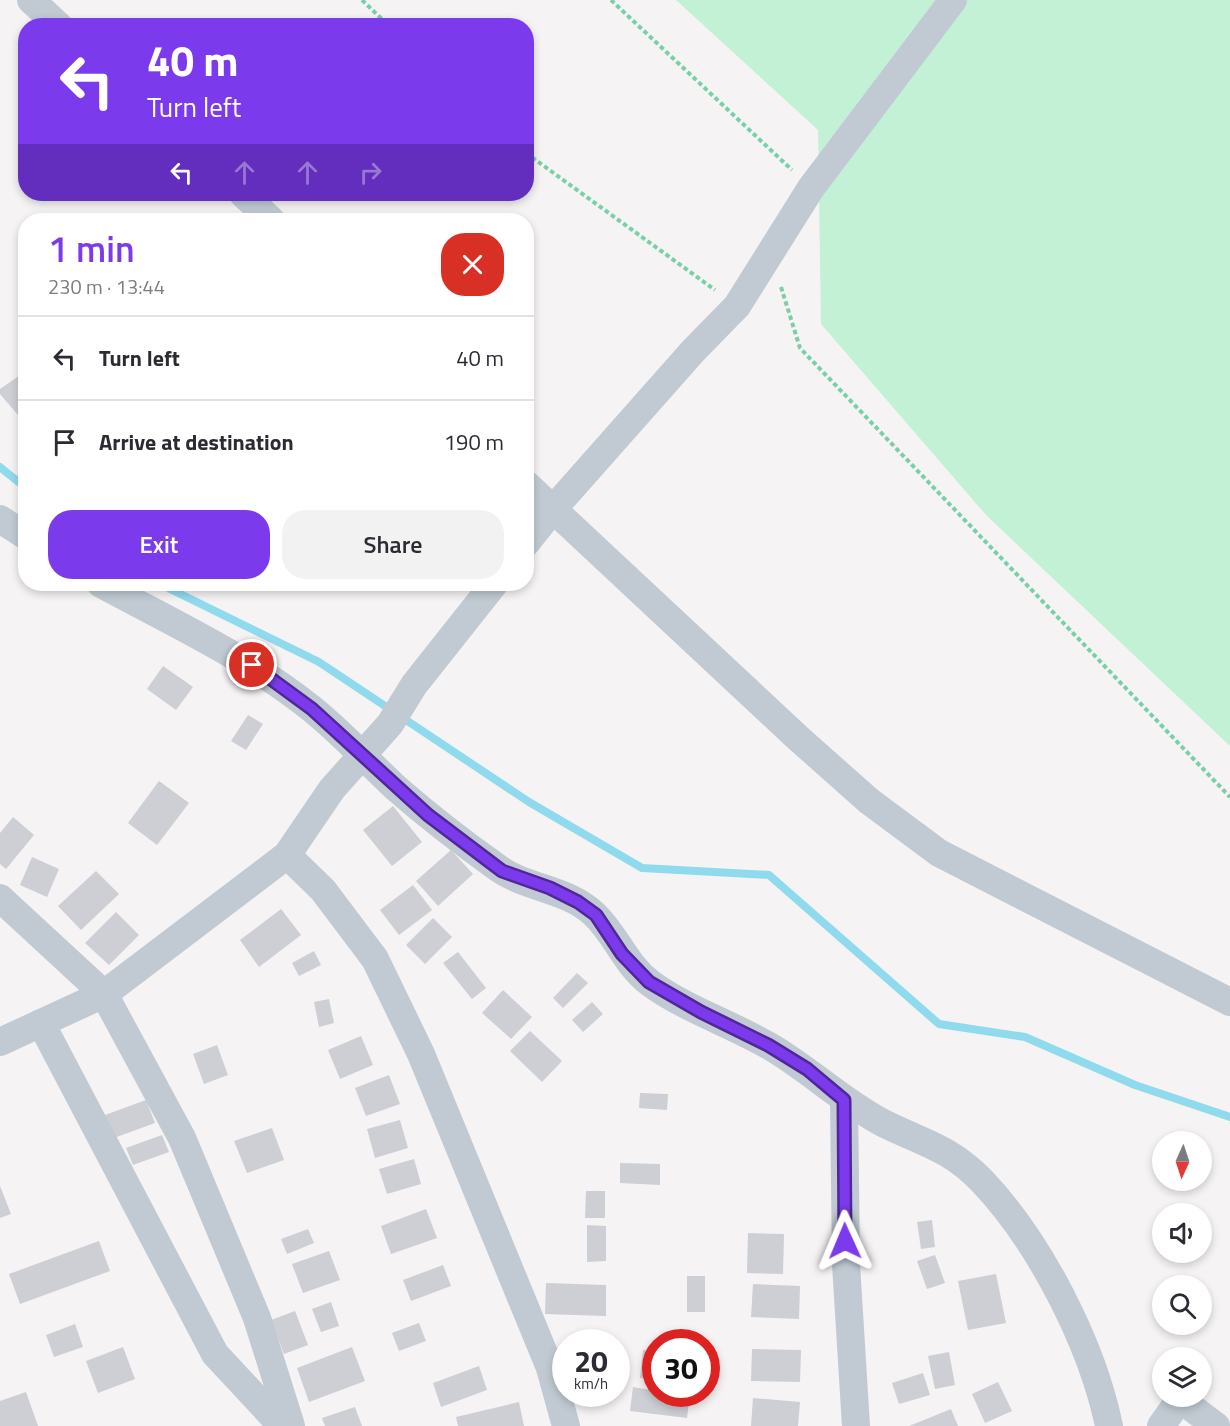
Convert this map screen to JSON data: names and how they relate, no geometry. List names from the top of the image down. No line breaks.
{"north":"bottom","page":{"turn":["40 m","Turn left"],"heading":["1 min","230 m · 13:44"],"list":[{"name":"Turn left","value":"40 m"},{"name":"Arrive at destination","value":"190 m"}],"buttons":["Exit","Share"],"speed":"20 km/h","limit":"30"}}
